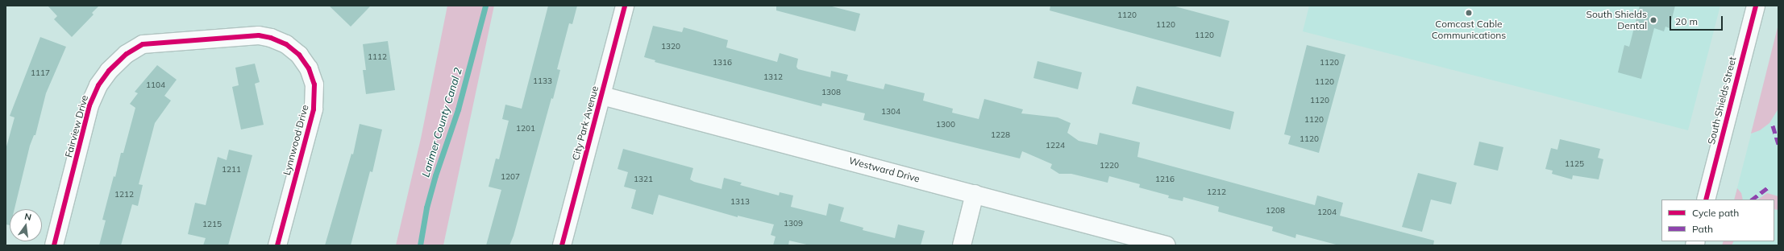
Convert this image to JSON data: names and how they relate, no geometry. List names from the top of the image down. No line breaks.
{"streets":{"street":["South Shields Street","City Park Avenue","Fairview Drive","Lynnwood Drive","Westward Drive"]},"crossings":[["City Park Avenue","Westward Drive"],["Fairview Drive","Lynnwood Drive"]],"water":["Larimer County Canal 2"],"places":["Comcast Cable Communications","South Shields Dental"],"house_numbers":["1120","1120","1120","1320","1112","1316","1120","1117","1312","1133","1120","1104","1308","1120","1304","1120","1300","1201","1228","1120","1224","1125","1220","1211","1207","1321","1216","1212","1212","1313","1208","1204","1309","1215"],"legend":["Cycle path","Path"],"scale_bar":"20 m","north":"top"}
